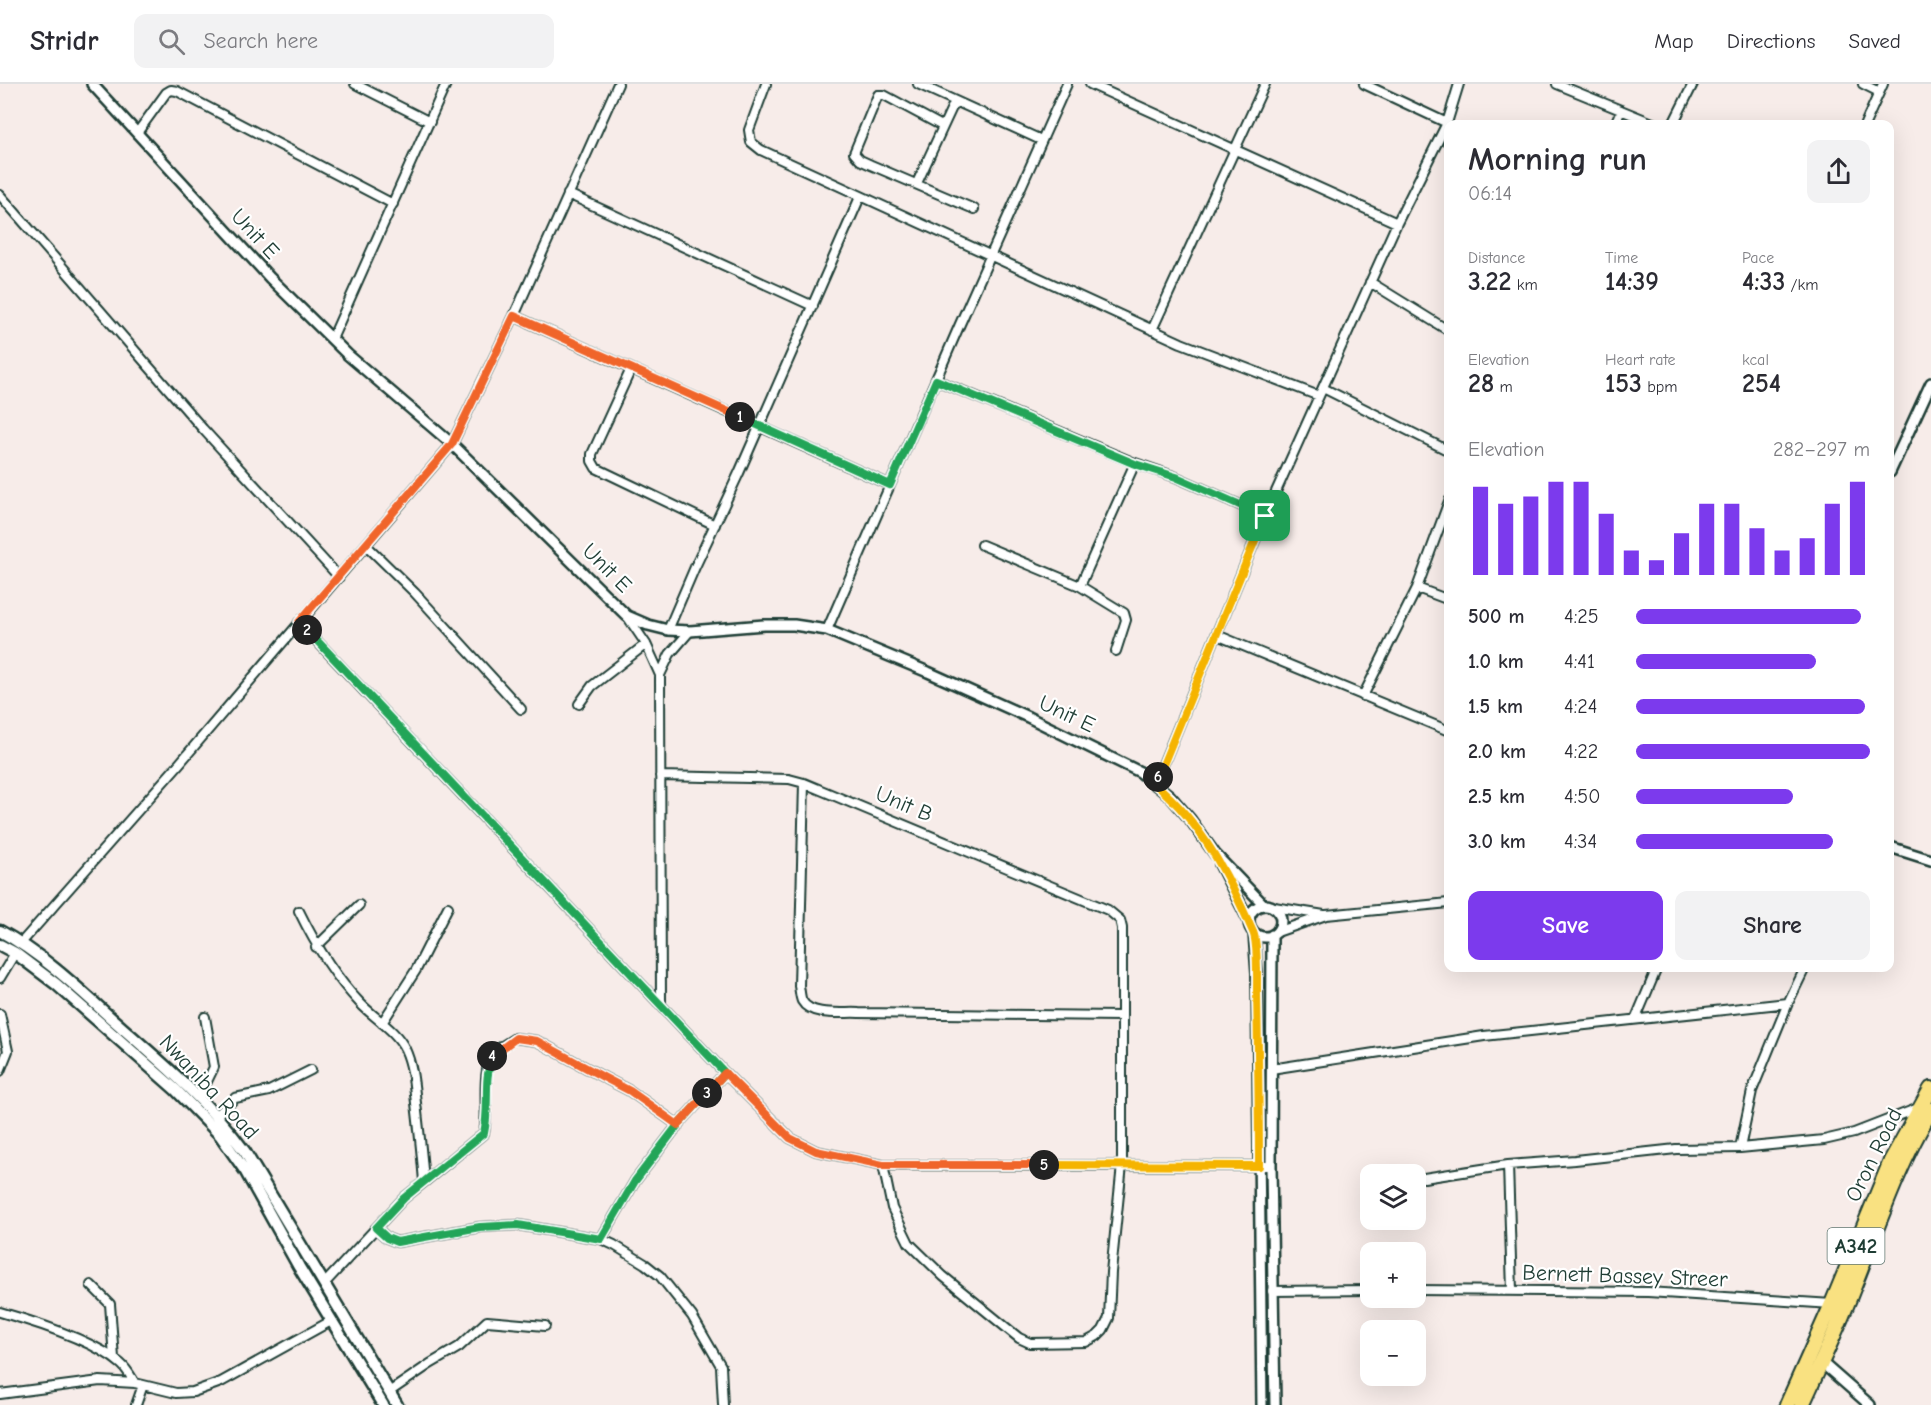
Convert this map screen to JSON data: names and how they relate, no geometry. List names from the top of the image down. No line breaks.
{"streets":{"highway":["Oron Road","A342"],"main road":["Nwaniba Road"],"street":["Unit E","Unit B","Bernett Bassey Streer"]},"crossings":[["Oron Road","Bernett Bassey Streer"]],"page":{"header":"Stridr","search":"Search here","nav":["Map","Directions","Saved"],"heading":["Morning run","06:14"],"stats":[["Distance","3.22 km"],["Time","14:39"],["Pace","4:33 /km"],["Elevation","28 m"],["Heart rate","153 bpm"],["kcal","254"]],"pins":["1","2","6","4","3","5"],"chart":["Elevation","282–297 m"],"list":[{"name":"500 m","note":"4:25"},{"name":"1.0 km","note":"4:41"},{"name":"1.5 km","note":"4:24"},{"name":"2.0 km","note":"4:22"},{"name":"2.5 km","note":"4:50"},{"name":"3.0 km","note":"4:34"}],"buttons":["Save","Share"],"map_buttons":["+","−"]}}
